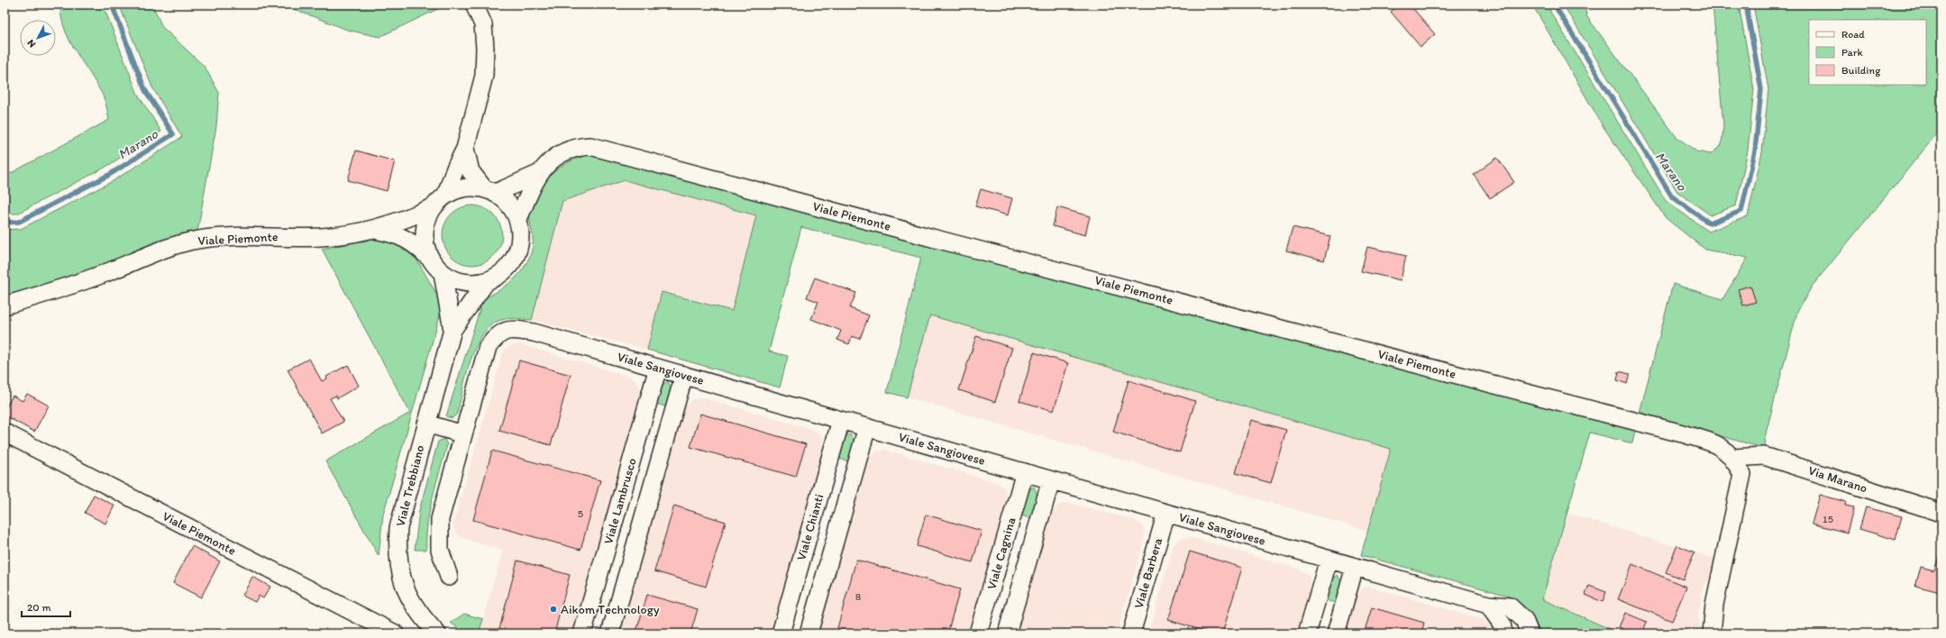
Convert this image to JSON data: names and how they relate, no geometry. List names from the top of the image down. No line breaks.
{"streets":{"street":["Viale Piemonte","Viale Sangiovese","Via Marano","Viale Trebbiano","Viale Lambrusco","Viale Chianti","Viale Cagnina","Viale Barbera"]},"crossings":[["Viale Piemonte","Via Marano"],["Viale Piemonte","Viale Trebbiano"],["Viale Sangiovese","Viale Lambrusco"],["Viale Sangiovese","Viale Chianti"],["Viale Sangiovese","Viale Cagnina"],["Viale Sangiovese","Viale Barbera"]],"water":["Marano"],"places":["Aikom Technology"],"house_numbers":["5","15","8"],"legend":["Road","Park","Building"],"scale_bar":"20 m","north":"bottom left"}
